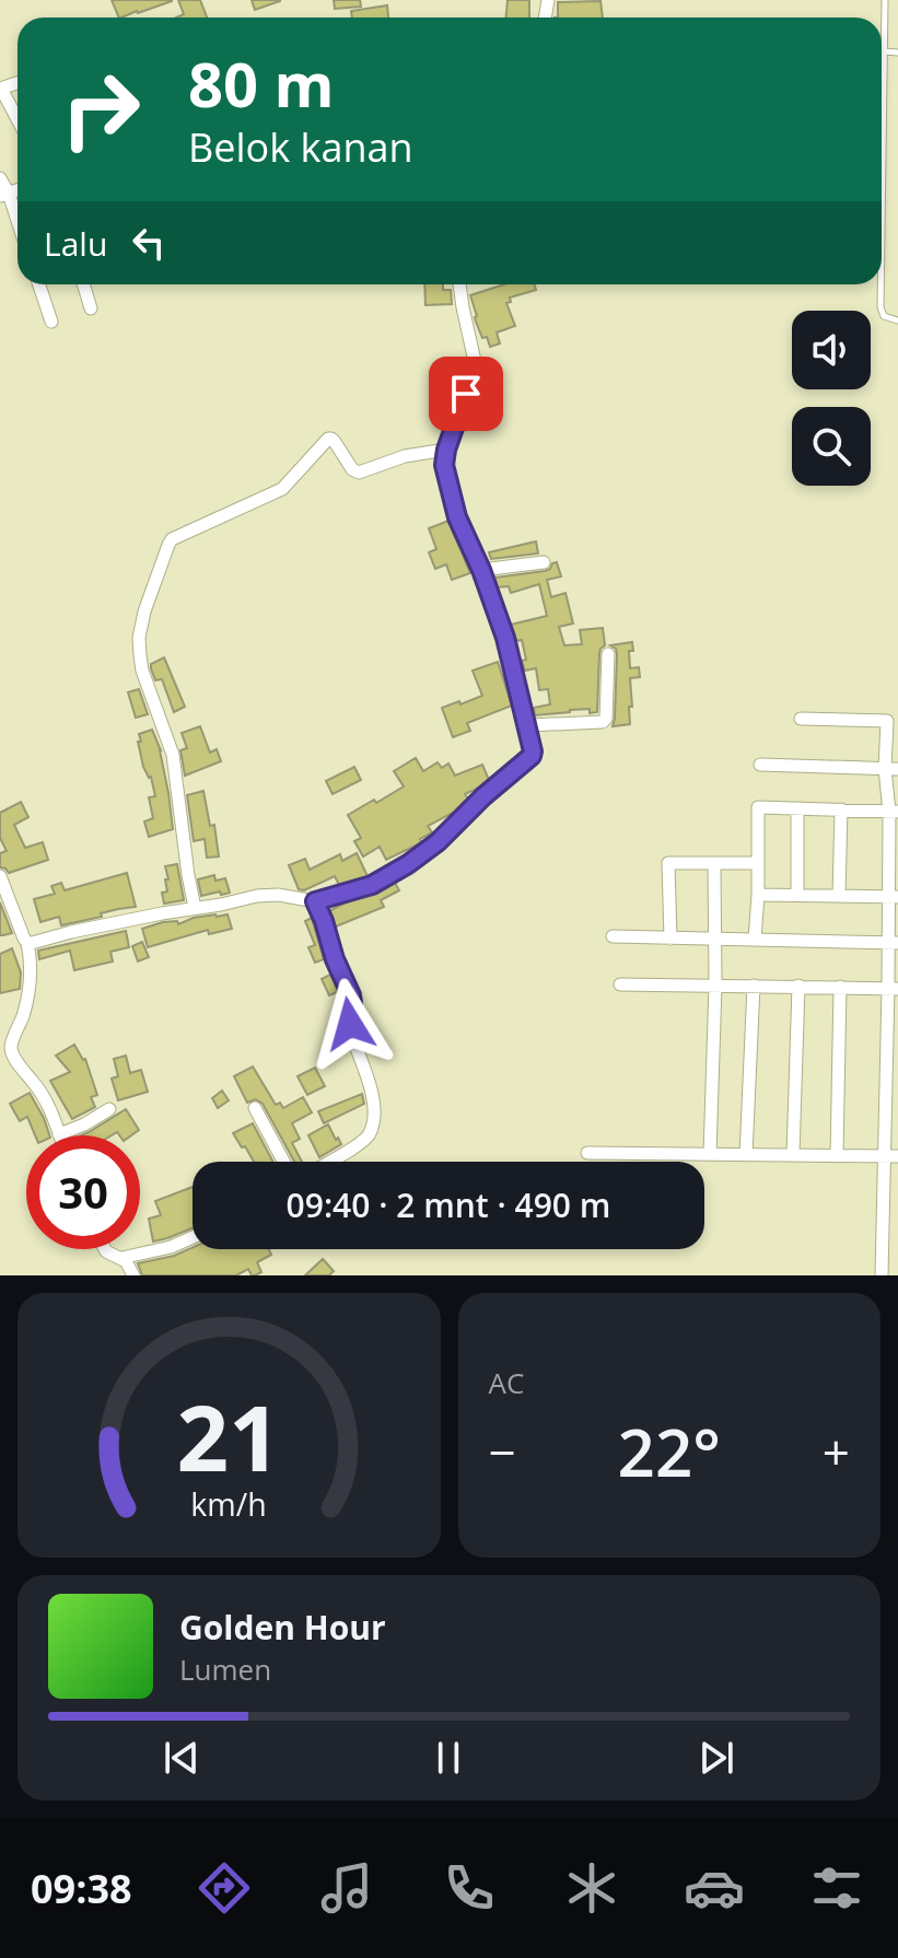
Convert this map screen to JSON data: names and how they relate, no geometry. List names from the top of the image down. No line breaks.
{"page":{"turn":["80 m","Belok kanan"],"then":"Lalu","limit":"30","trip":"09:40 · 2 mnt · 490 m","tile":"AC","heat":["−","22°","+"],"song":["Golden Hour","Lumen"],"tabs":"09:38","gauge":["21","km/h"]}}
